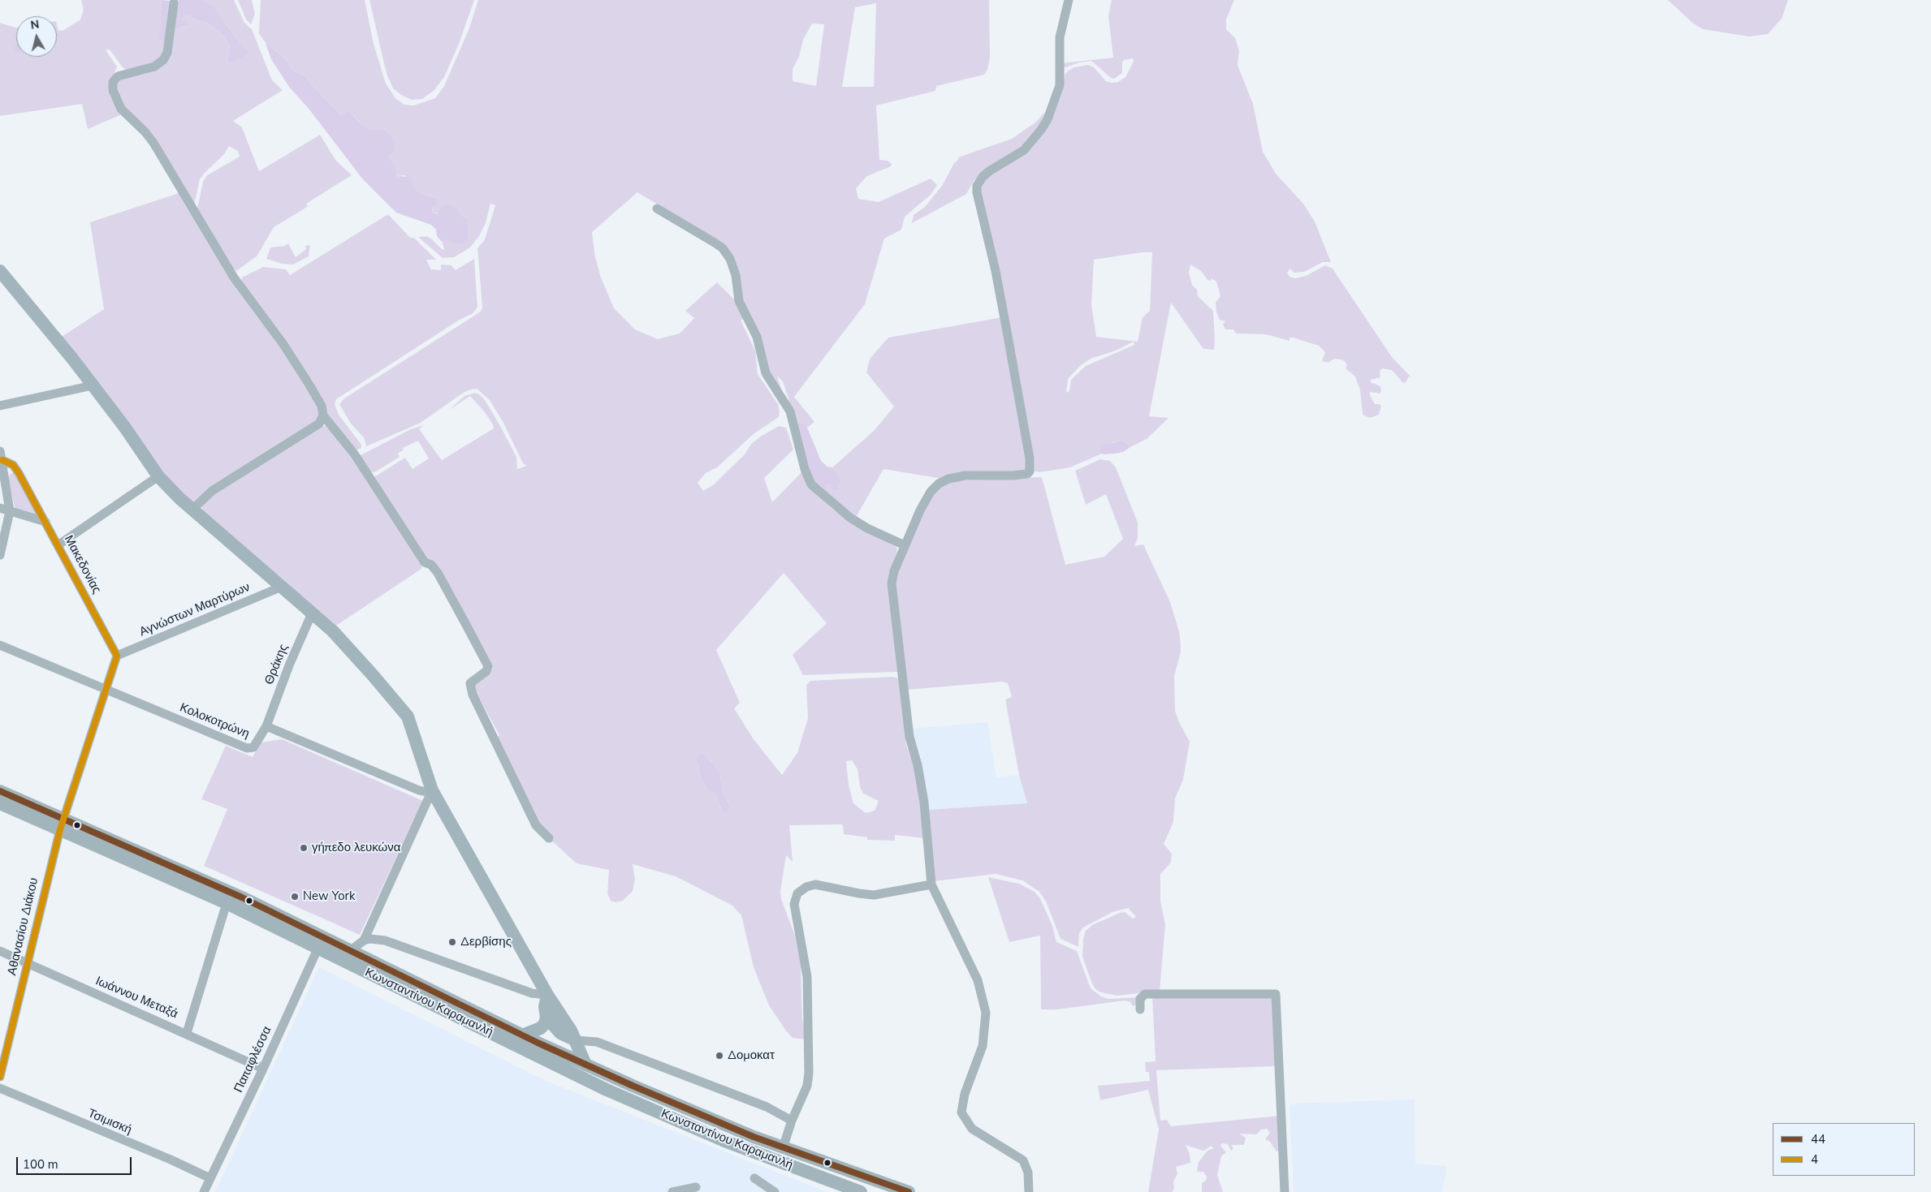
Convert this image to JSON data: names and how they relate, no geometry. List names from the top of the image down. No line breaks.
{"streets":{"main road":["Κωνσταντίνου Καραμανλή"],"street":["Μακεδονίας","Αγνώστων Μαρτύρων","Θράκης","Κολοκοτρώνη","Αθανασίου Διάκου","Ιωάννου Μεταξά","Παπαφλέσσα","Τσιμισκή"]},"crossings":[["Μακεδονίας","Αγνώστων Μαρτύρων"],["Θράκης","Κολοκοτρώνη"],["Κολοκοτρώνη","Αθανασίου Διάκου"],["Αθανασίου Διάκου","Ιωάννου Μεταξά"],["Αθανασίου Διάκου","Κωνσταντίνου Καραμανλή"],["Ιωάννου Μεταξά","Παπαφλέσσα"],["Κωνσταντίνου Καραμανλή","Παπαφλέσσα"],["Παπαφλέσσα","Τσιμισκή"]],"places":["γήπεδο λευκώνα","New York","Δερβίσης","Δομοκατ"],"lines":["transit line 4","transit line 44"],"legend":["44","4"],"scale_bar":"100 m","north":"top"}
